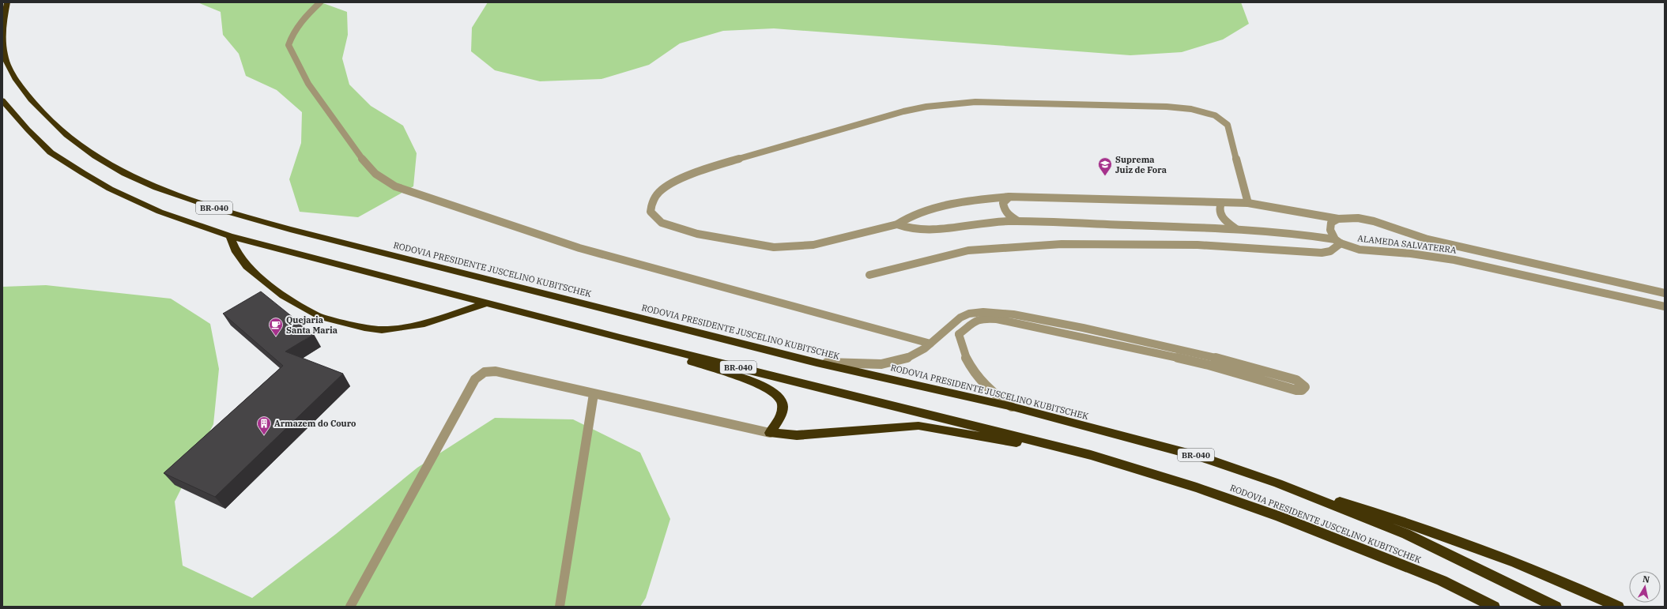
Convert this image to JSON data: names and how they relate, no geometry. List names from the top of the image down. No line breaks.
{"streets":{"highway":["BR-040","RODOVIA PRESIDENTE JUSCELINO KUBITSCHEK"],"street":["ALAMEDA SALVATERRA"]},"places":{"school or university":["Suprema Juiz de Fora"],"cafe":["Quejaria Santa Maria"],"building":["Armazem do Couro"]},"north":"top"}
